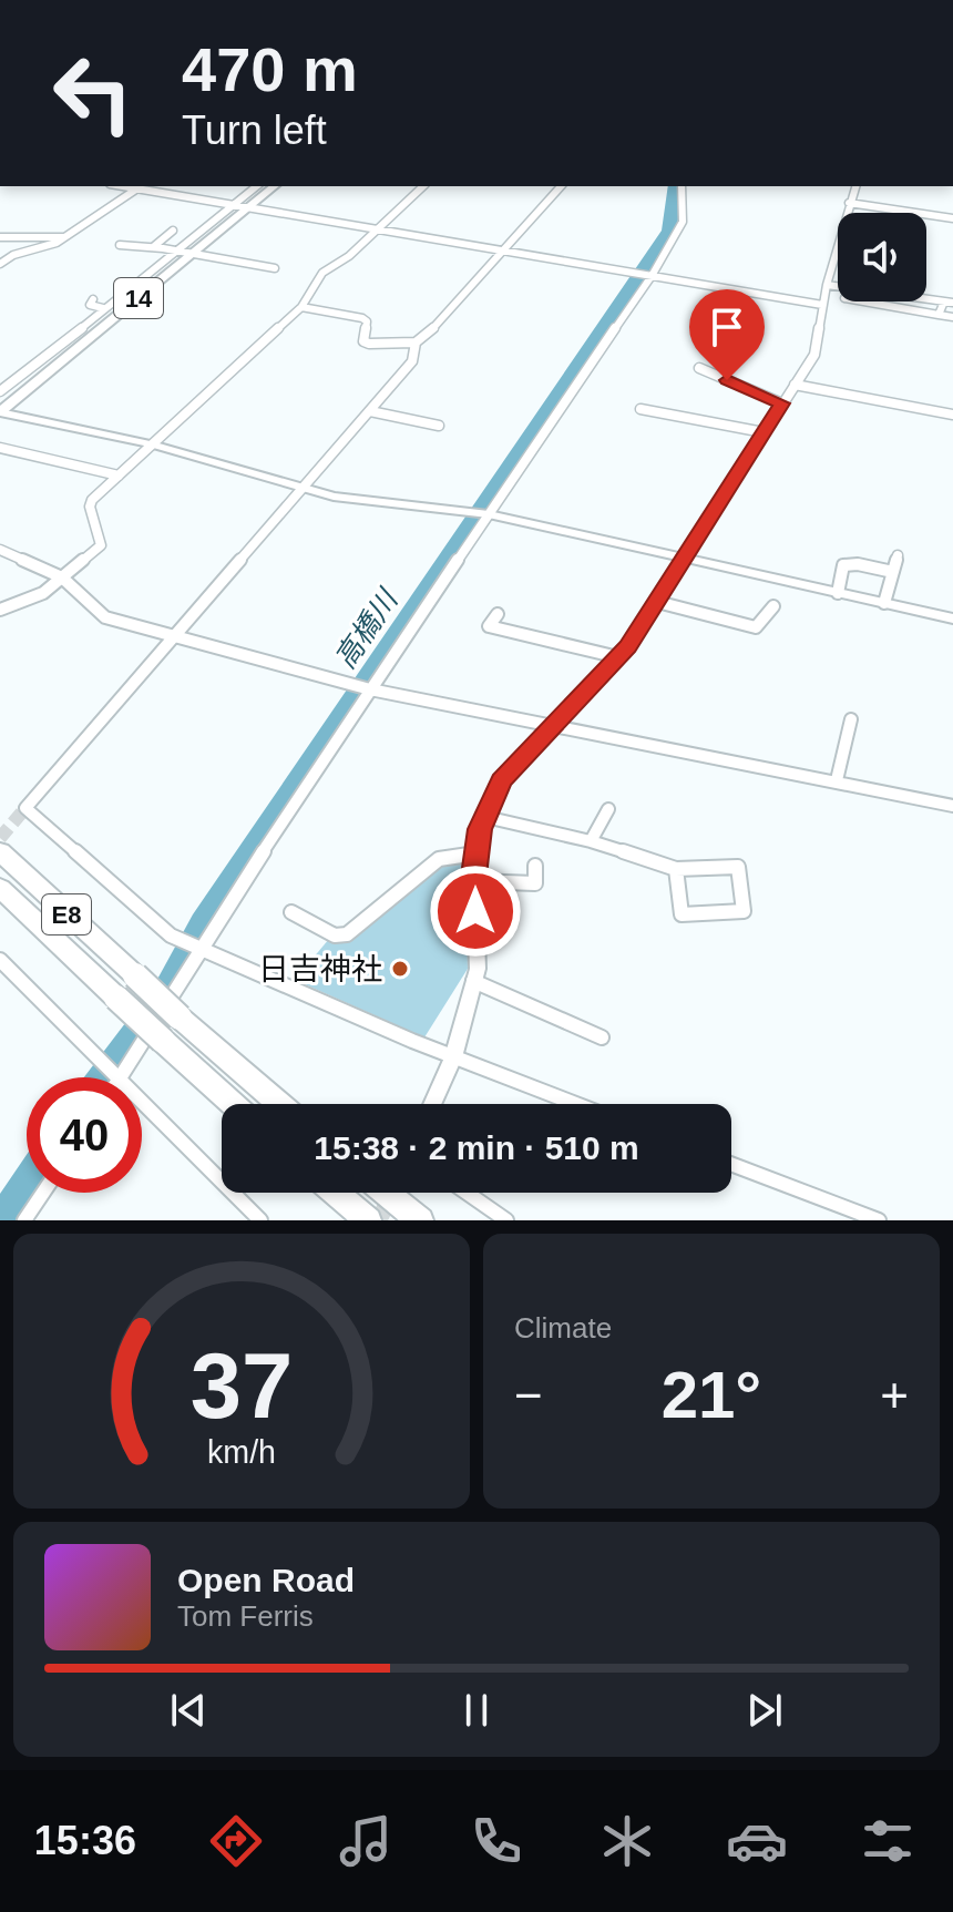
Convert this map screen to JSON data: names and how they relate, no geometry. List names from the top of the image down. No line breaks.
{"streets":{"highway":["E8"],"main road":["14"]},"water":["高橋川"],"places":["日吉神社"],"page":{"turn":["470 m","Turn left"],"limit":"40","trip":"15:38 · 2 min · 510 m","tile":"Climate","heat":["−","21°","+"],"song":["Open Road","Tom Ferris"],"tabs":"15:36","gauge":["37","km/h"]}}
